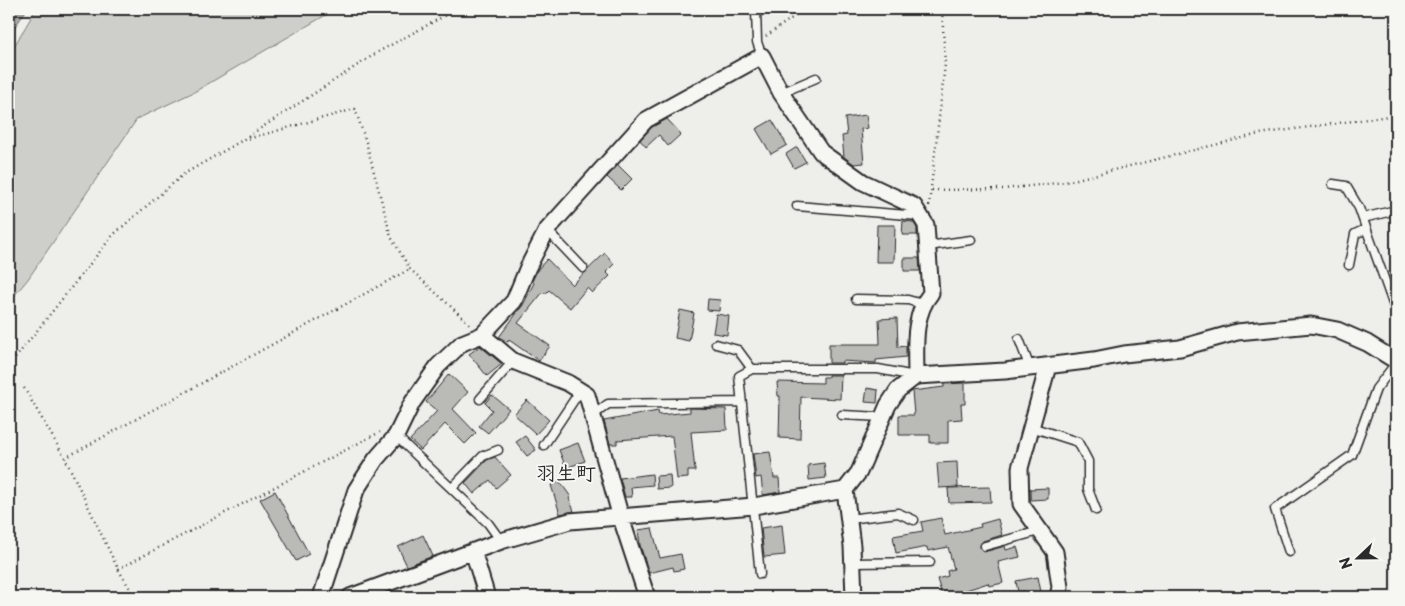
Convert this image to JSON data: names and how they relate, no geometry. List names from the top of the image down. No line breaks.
{"districts":["羽生町"],"north":"left"}
